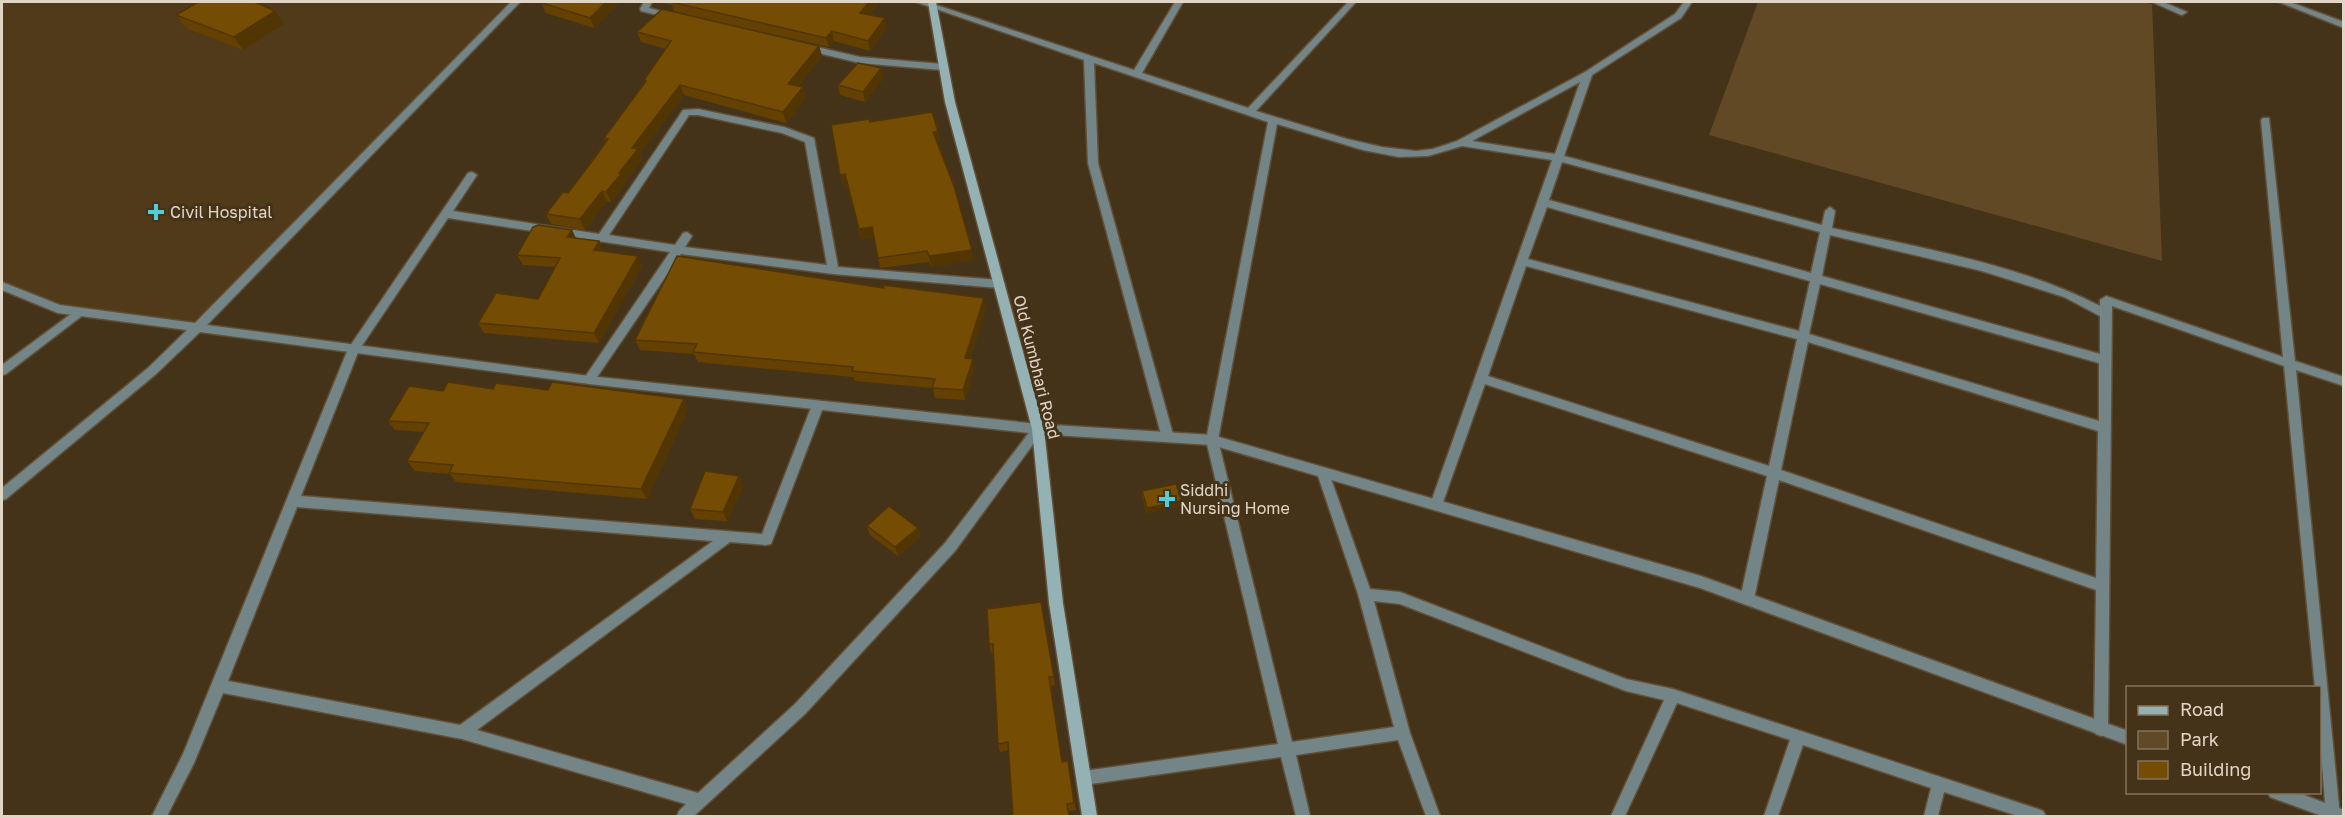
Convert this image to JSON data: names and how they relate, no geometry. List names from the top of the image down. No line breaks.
{"streets":{"main road":["Old Kumbhari Road"]},"places":{"health":["Civil Hospital","Siddhi Nursing Home"]},"legend":["Road","Park","Building"]}
